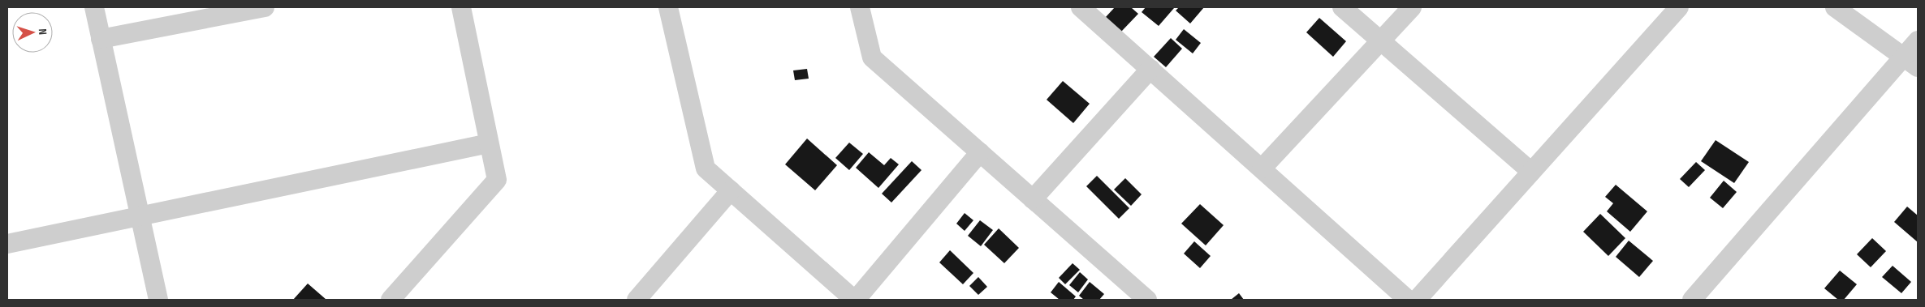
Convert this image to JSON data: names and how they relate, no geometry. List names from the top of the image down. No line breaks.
{"north":"right"}
